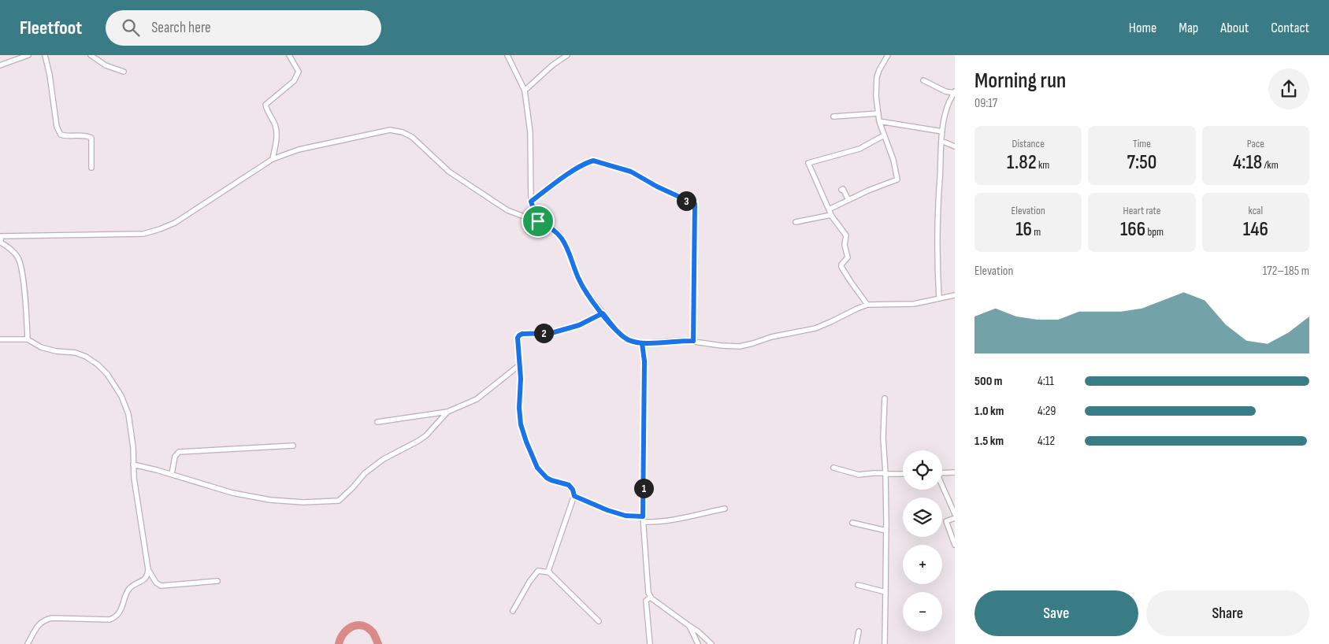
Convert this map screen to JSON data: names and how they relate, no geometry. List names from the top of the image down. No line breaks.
{"page":{"header":"Fleetfoot","search":"Search here","nav":["Home","Map","About","Contact"],"heading":["Morning run","09:17"],"stats":[["Distance","1.82 km"],["Time","7:50"],["Pace","4:18 /km"],["Elevation","16 m"],["Heart rate","166 bpm"],["kcal","146"]],"pins":["3","2","1"],"chart":["Elevation","172–185 m"],"list":[{"name":"500 m","note":"4:11"},{"name":"1.0 km","note":"4:29"},{"name":"1.5 km","note":"4:12"}],"map_buttons":["+","−"],"buttons":["Save","Share"]}}
